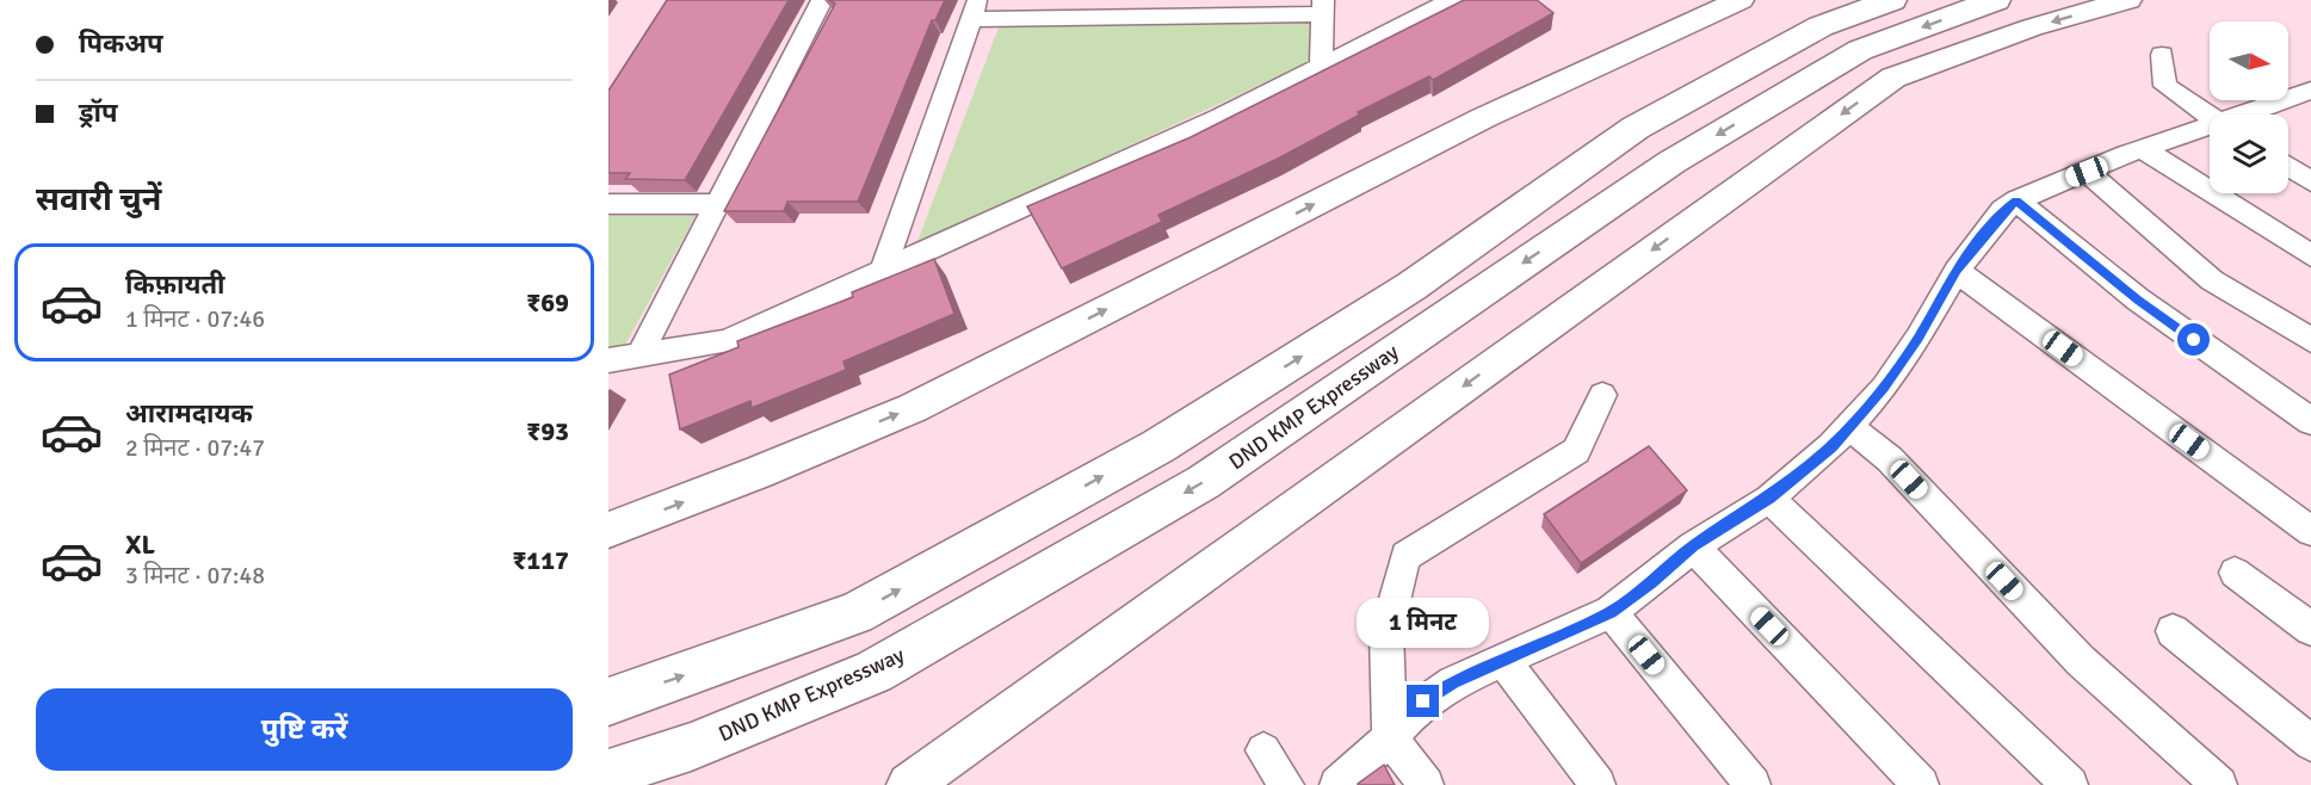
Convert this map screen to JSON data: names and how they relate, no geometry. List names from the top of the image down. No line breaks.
{"streets":{"highway":["DND KMP Expressway"]},"north":"right","page":{"banner":["पिकअप","ड्रॉप"],"heading":"सवारी चुनें","list":[{"name":"किफ़ायती","note":"1 मिनट · 07:46","value":"₹69"},{"name":"आरामदायक","note":"2 मिनट · 07:47","value":"₹93"},{"name":"XL","note":"3 मिनट · 07:48","value":"₹117"}],"bubble":"1 मिनट","buttons":"पुष्टि करें"}}
